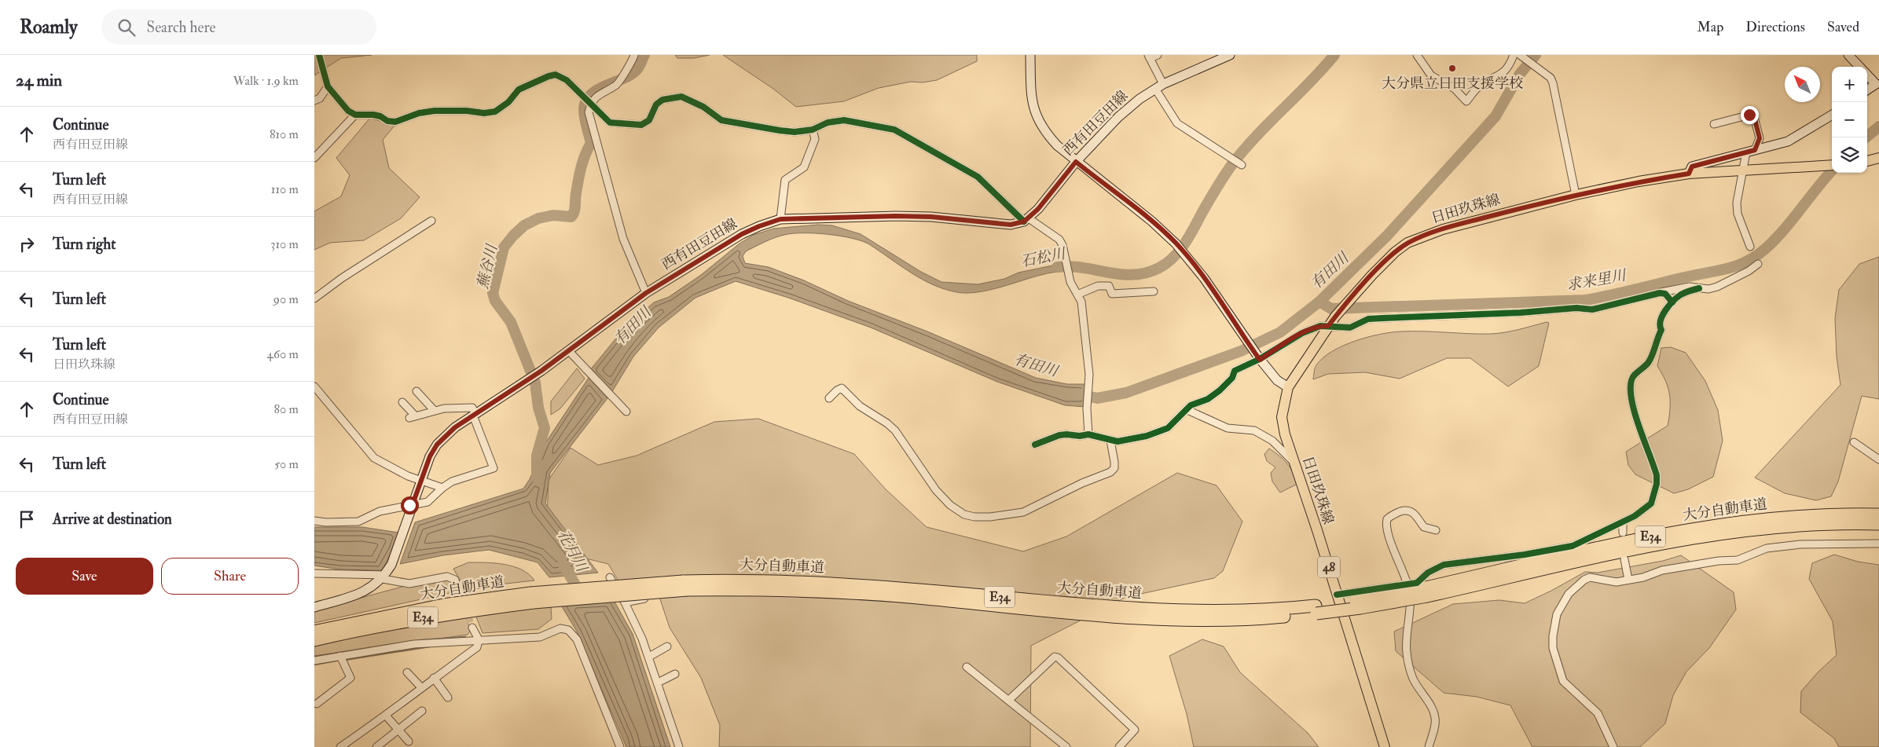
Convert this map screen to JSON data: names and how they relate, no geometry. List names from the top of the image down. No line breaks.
{"streets":{"highway":["大分自動車道","E34"],"main road":["西有田豆田線","日田玖珠線","48"]},"water":["石松川","蕪谷川","有田川","求来里川","花月川"],"places":["大分県立日田支援学校"],"north":"top left","page":{"header":"Roamly","search":"Search here","nav":["Map","Directions","Saved"],"heading":["24 min","Walk · 1.9 km"],"map_buttons":["+","−"],"list":[["Continue","西有田豆田線","810 m"],["Turn left","西有田豆田線","110 m"],["Turn right","310 m"],["Turn left","90 m"],["Turn left","日田玖珠線","460 m"],["Continue","西有田豆田線","80 m"],["Turn left","50 m"],"Arrive at destination"],"buttons":["Save","Share"]}}
